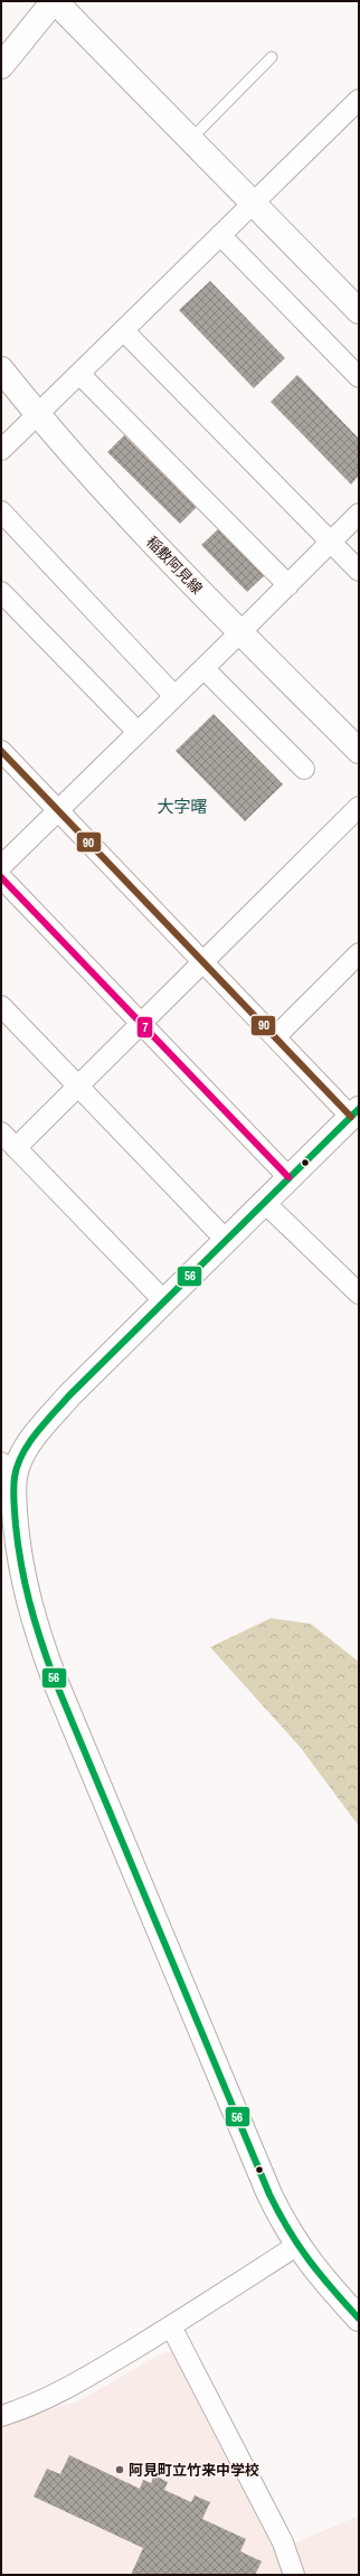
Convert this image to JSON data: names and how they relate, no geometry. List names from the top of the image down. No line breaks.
{"streets":{"main road":["稲敷阿見線"]},"districts":["大字曙"],"places":["阿見町立竹来中学校"],"lines":["transit line 90","transit line 7","transit line 56"]}
